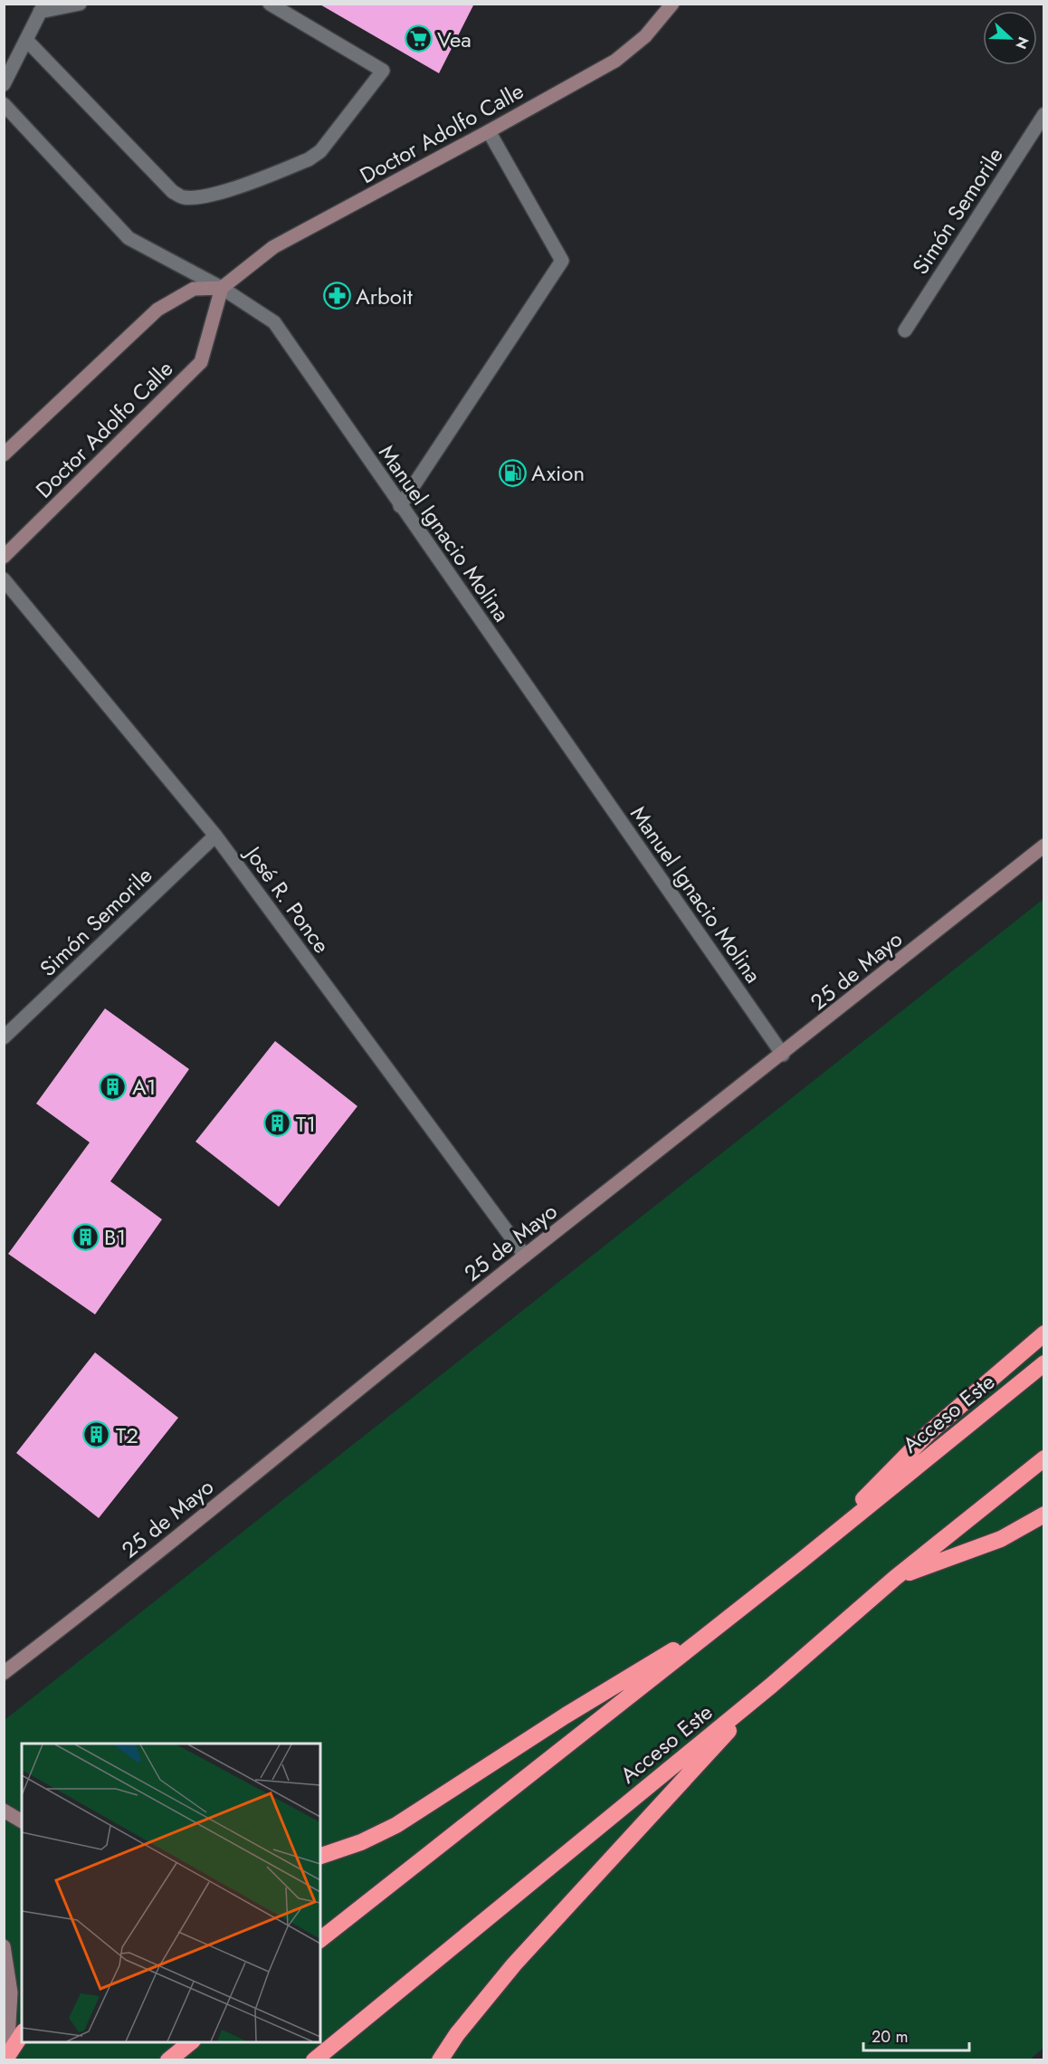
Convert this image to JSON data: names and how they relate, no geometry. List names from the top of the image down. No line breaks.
{"streets":{"highway":["Acceso Este"],"street":["Doctor Adolfo Calle","Simón Semorile","Manuel Ignacio Molina","José R. Ponce","25 de Mayo"]},"crossings":[["Doctor Adolfo Calle","Manuel Ignacio Molina"],["Simón Semorile","José R. Ponce"],["Manuel Ignacio Molina","25 de Mayo"],["José R. Ponce","25 de Mayo"]],"places":{"supermarket":["Vea"],"pharmacy":["Arboit"],"fuel station":["Axion"],"building":["A1","T1","B1","T2"]},"scale_bar":"20 m","north":"right"}
